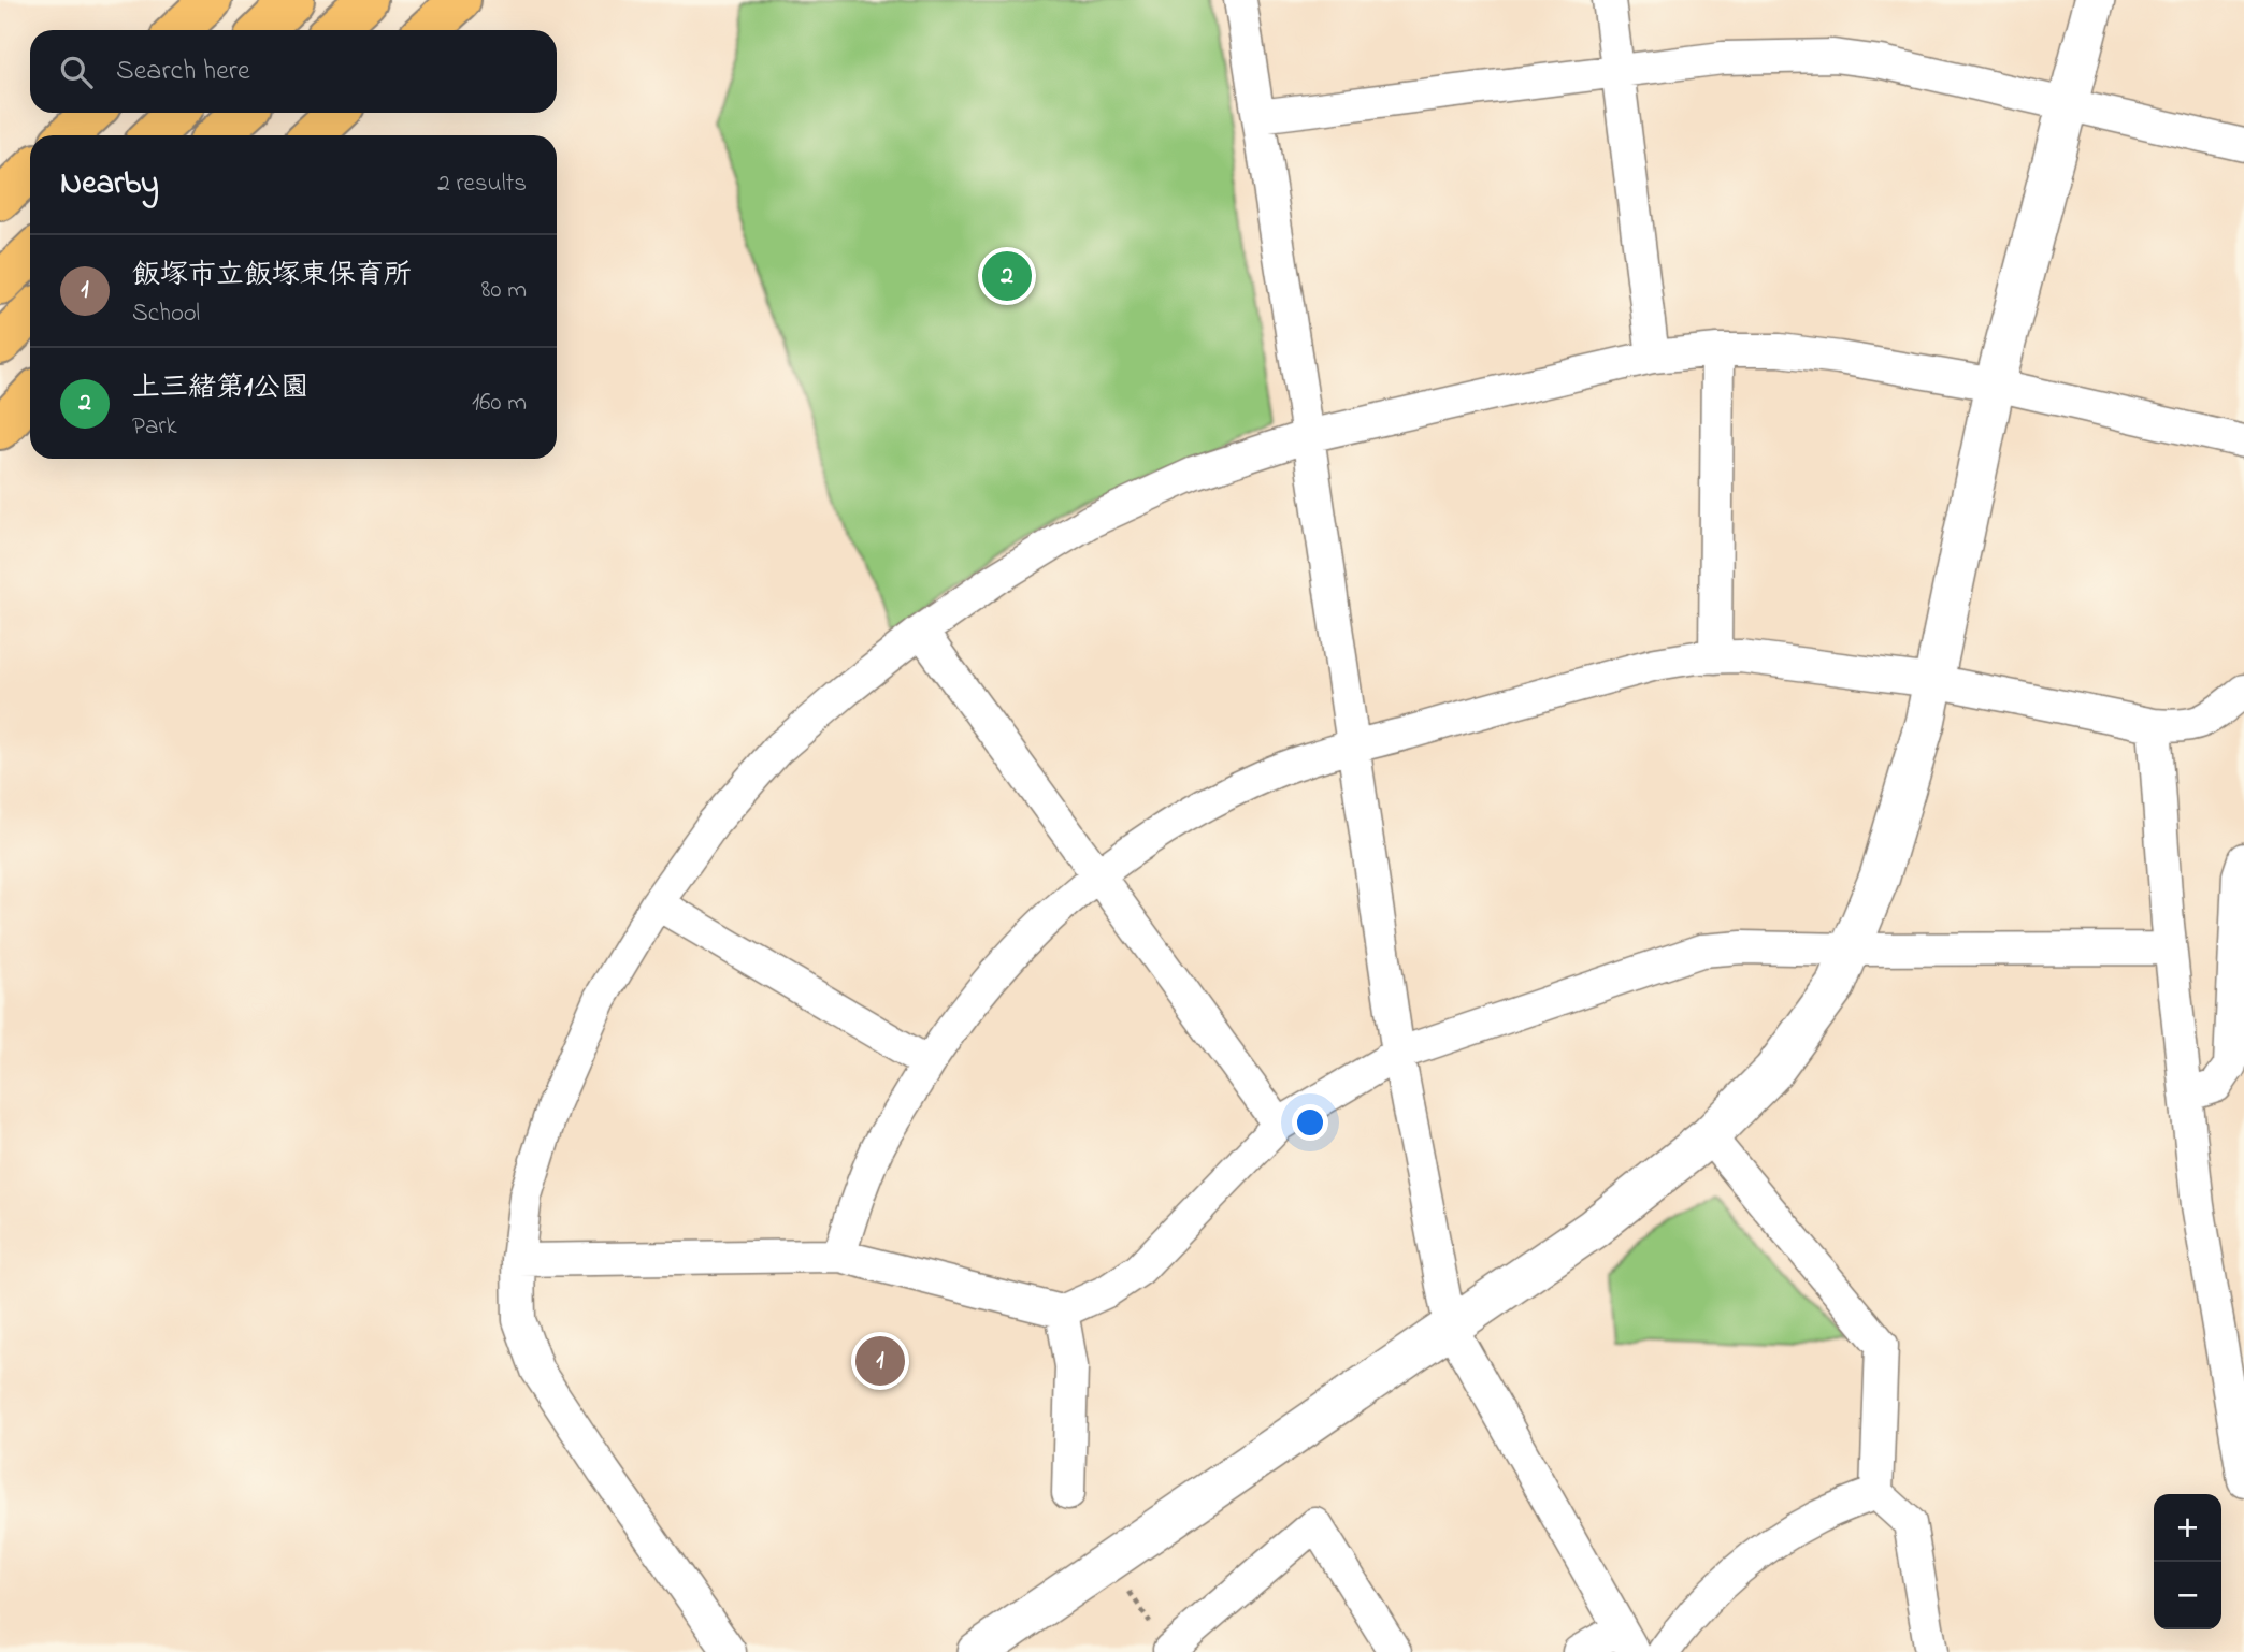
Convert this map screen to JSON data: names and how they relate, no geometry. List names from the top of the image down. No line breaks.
{"page":{"search":"Search here","heading":["Nearby","2 results"],"list":[{"mark":"1","name":"飯塚市立飯塚東保育所","note":"School","value":"80 m"},{"mark":"2","name":"上三緒第1公園","note":"Park","value":"160 m"}],"pins":["2","1"],"map_buttons":["+","−"]}}
